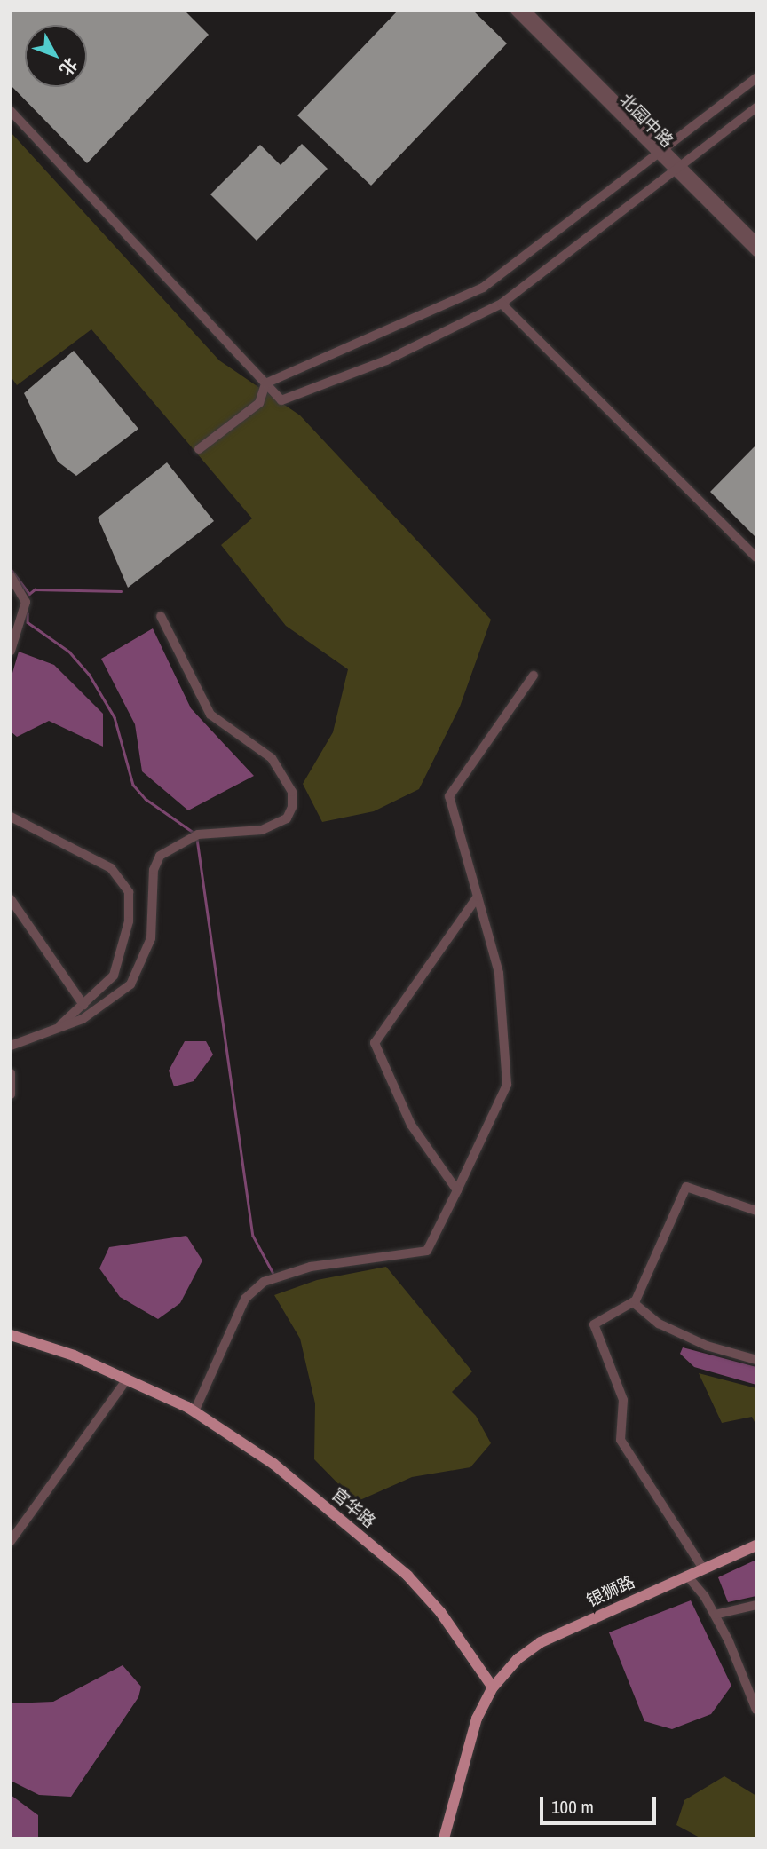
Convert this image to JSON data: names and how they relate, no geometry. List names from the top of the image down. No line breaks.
{"streets":{"main road":["官华路","银狮路"],"street":["北园中路"]},"crossings":[["官华路","银狮路"]],"scale_bar":"100 m","north":"bottom right"}
